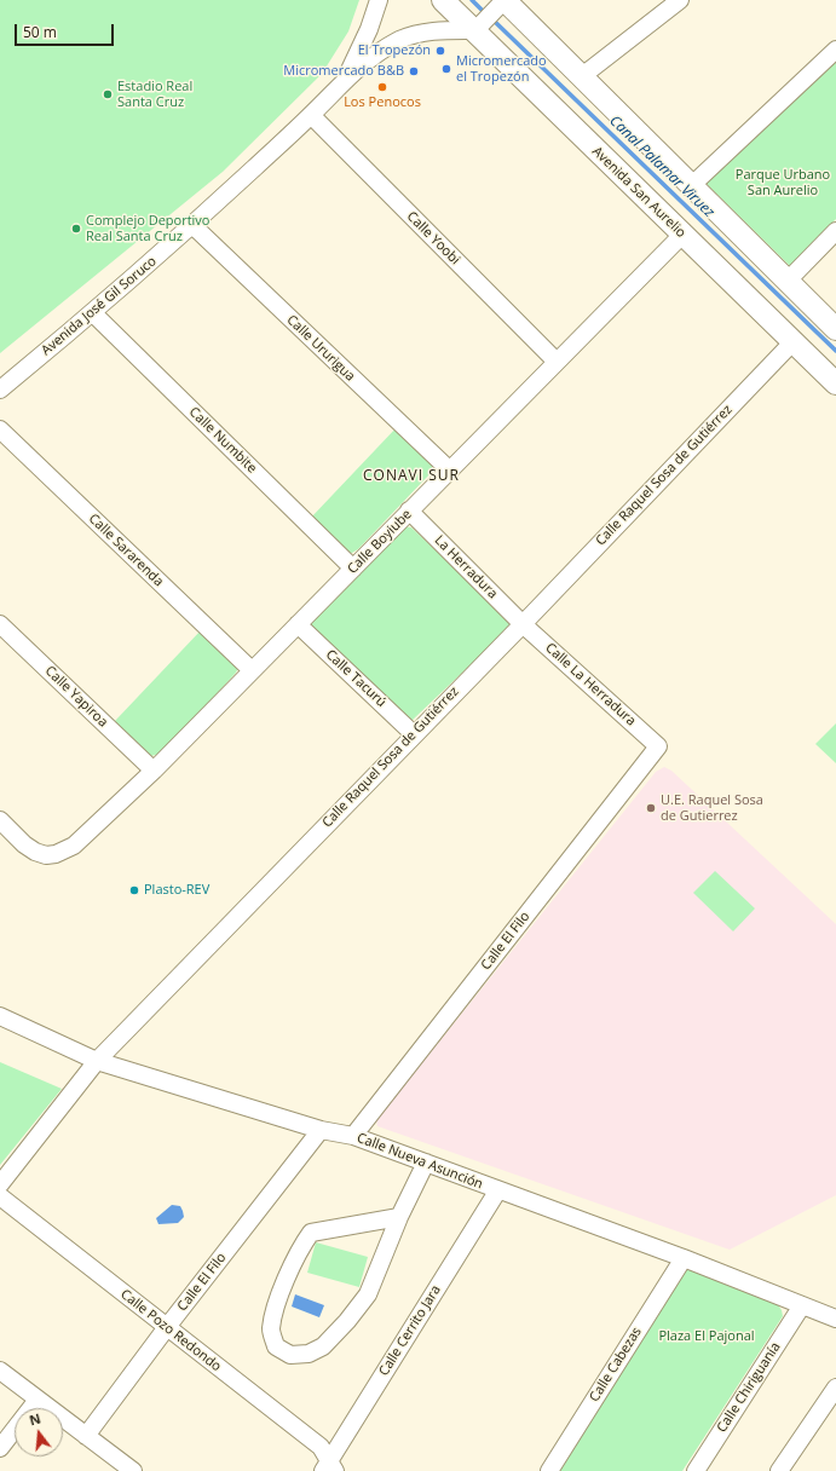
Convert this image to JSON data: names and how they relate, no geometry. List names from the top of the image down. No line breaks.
{"streets":{"main road":["Avenida San Aurelio"],"street":["Calle Yoobi","Avenida José Gil Soruco","Calle Ururigua","Calle Numbite","Calle Raquel Sosa de Gutiérrez","Calle Boyiube","Calle Sararenda","La Herradura","Calle Tacurú","Calle La Herradura","Calle Yapiroa","Calle El Filo","Calle Nueva Asunción","Calle Pozo Redondo","Calle Cerrito Jara","Calle Cabezas","Calle Chiriguanía"]},"crossings":[["Avenida San Aurelio","Avenida José Gil Soruco"],["Avenida San Aurelio","Calle Raquel Sosa de Gutiérrez"],["Avenida San Aurelio","Calle Boyiube"],["Calle Yoobi","Avenida José Gil Soruco"],["Calle Yoobi","Calle Boyiube"],["Avenida José Gil Soruco","Calle Ururigua"],["Avenida José Gil Soruco","Calle Numbite"],["Calle Ururigua","Calle Boyiube"],["Calle Numbite","Calle Boyiube"],["Calle Raquel Sosa de Gutiérrez","La Herradura"],["Calle Raquel Sosa de Gutiérrez","Calle Tacurú"],["Calle Raquel Sosa de Gutiérrez","Calle La Herradura"],["Calle Raquel Sosa de Gutiérrez","Calle Nueva Asunción"],["Calle Boyiube","Calle Sararenda"],["Calle Boyiube","La Herradura"],["Calle Boyiube","Calle Tacurú"],["Calle Boyiube","Calle Yapiroa"],["La Herradura","Calle La Herradura"],["Calle La Herradura","Calle El Filo"],["Calle El Filo","Calle Nueva Asunción"],["Calle El Filo","Calle Pozo Redondo"],["Calle Nueva Asunción","Calle Cerrito Jara"],["Calle Nueva Asunción","Calle Cabezas"],["Calle Nueva Asunción","Calle Chiriguanía"],["Calle Pozo Redondo","Calle Cerrito Jara"]],"districts":["CONAVI SUR"],"water":["Canal Palamar Viruez"],"parks":["Parque Urbano San Aurelio","Plaza El Pajonal"],"places":["El Tropezón","Micromercado el Tropezón","Micromercado B&B","Los Penocos","Estadio Real Santa Cruz","Complejo Deportivo Real Santa Cruz","U.E. Raquel Sosa de Gutierrez","Plasto-REV"],"scale_bar":"50 m","north":"top"}
